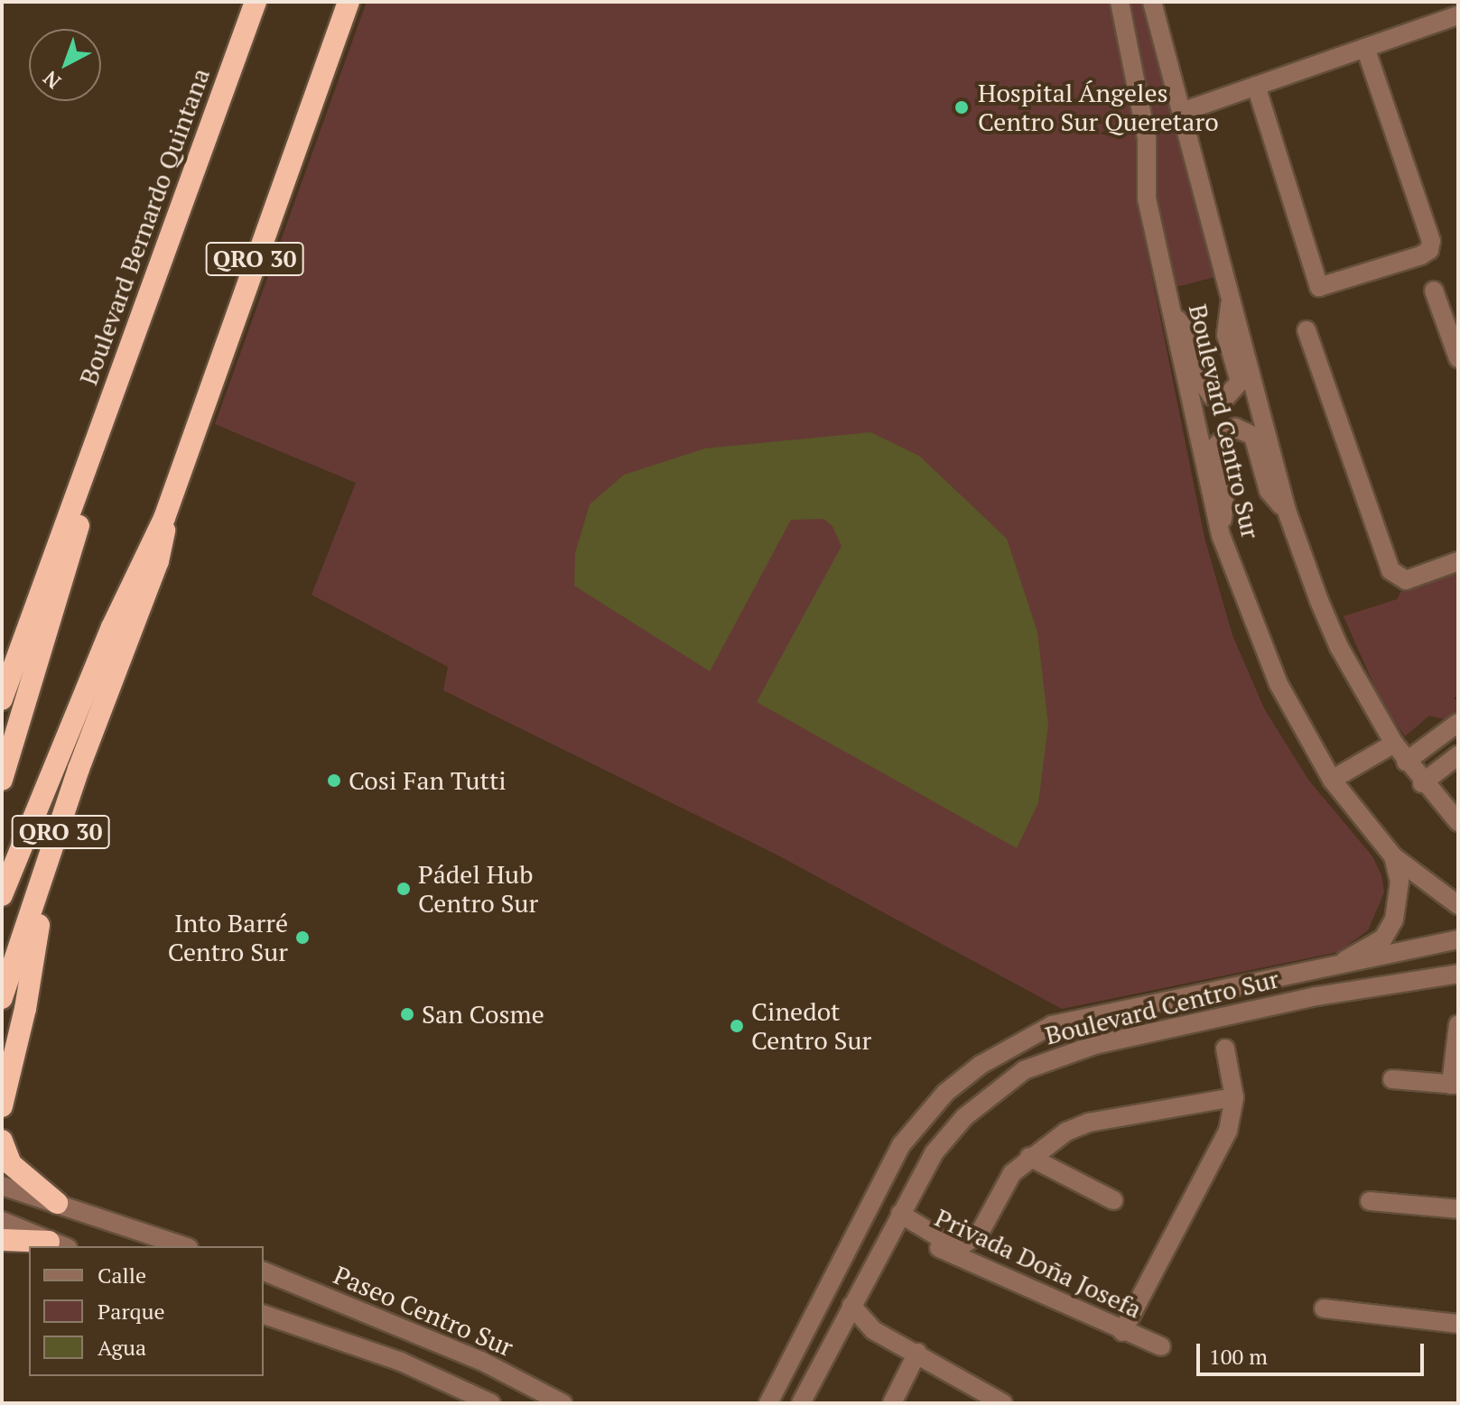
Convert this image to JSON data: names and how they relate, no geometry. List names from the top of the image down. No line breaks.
{"streets":{"highway":["Boulevard Bernardo Quintana","QRO 30"],"street":["Boulevard Centro Sur","Privada Doña Josefa","Paseo Centro Sur"]},"crossings":[["Boulevard Centro Sur","Privada Doña Josefa"]],"places":["Hospital Ángeles Centro Sur Queretaro","Cosi Fan Tutti","Pádel Hub Centro Sur","Into Barré Centro Sur","San Cosme","Cinedot Centro Sur"],"legend":["Calle","Parque","Agua"],"scale_bar":"100 m","north":"bottom left"}
